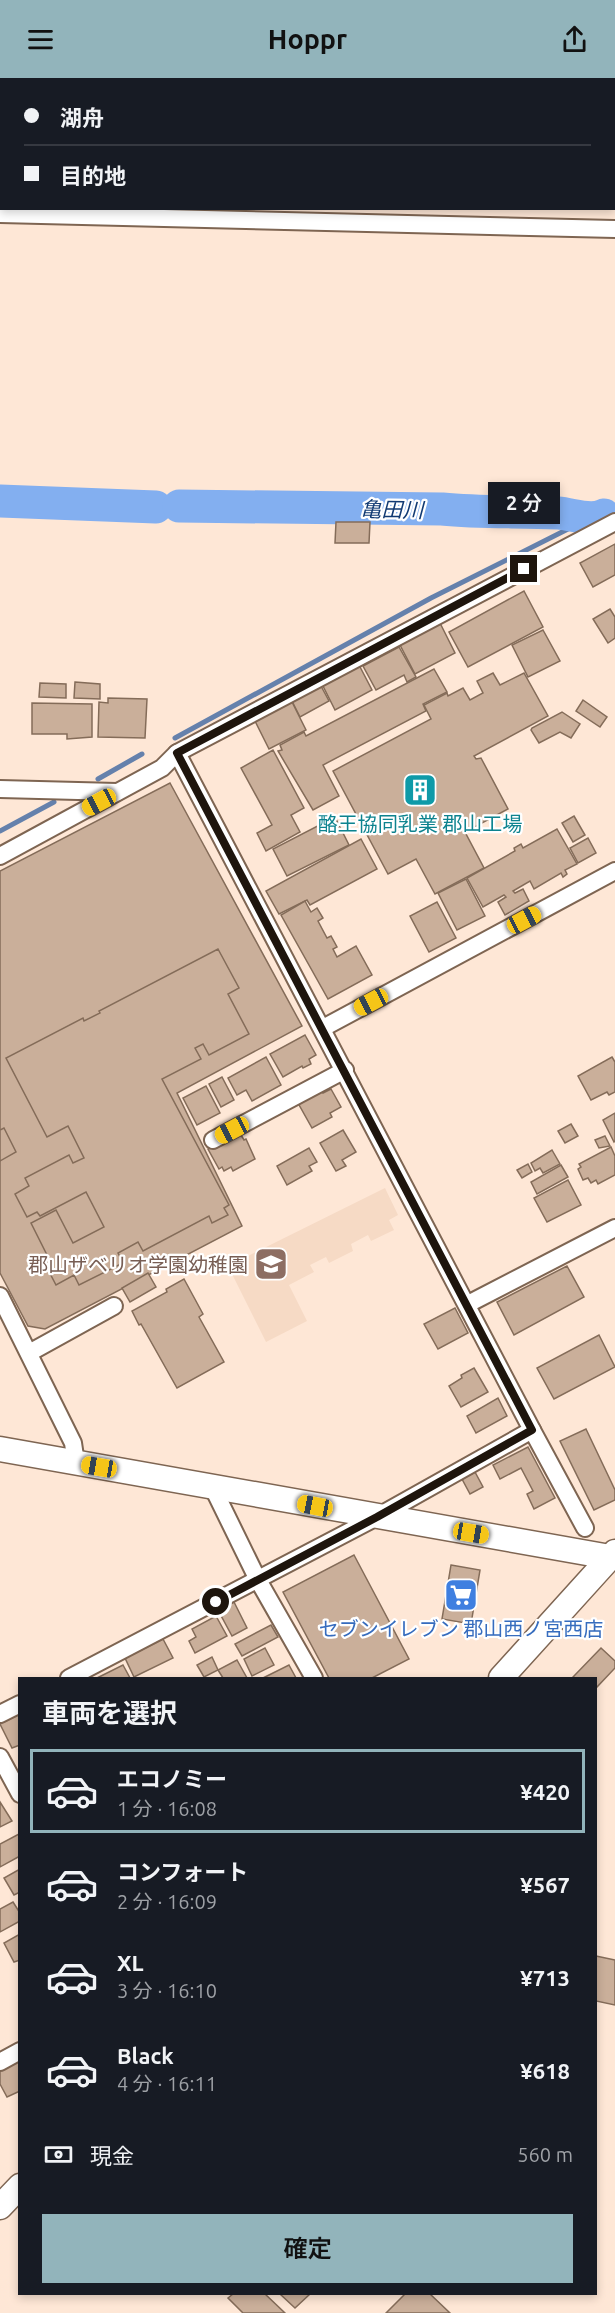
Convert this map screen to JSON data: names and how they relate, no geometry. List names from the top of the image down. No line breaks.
{"water":["亀田川"],"places":{"building":["酪王協同乳業 郡山工場"],"school or university":["郡山ザベリオ学園幼稚園"],"supermarket":["セブンイレブン 郡山西ノ宮西店"]},"page":{"header":"Hoppr","banner":["湖舟","目的地"],"bubble":"2 分","heading":"車両を選択","list":[{"name":"エコノミー","note":"1 分 · 16:08","value":"¥420"},{"name":"コンフォート","note":"2 分 · 16:09","value":"¥567"},{"name":"XL","note":"3 分 · 16:10","value":"¥713"},{"name":"Black","note":"4 分 · 16:11","value":"¥618"}],"pay":["現金","560 m"],"buttons":"確定"}}
